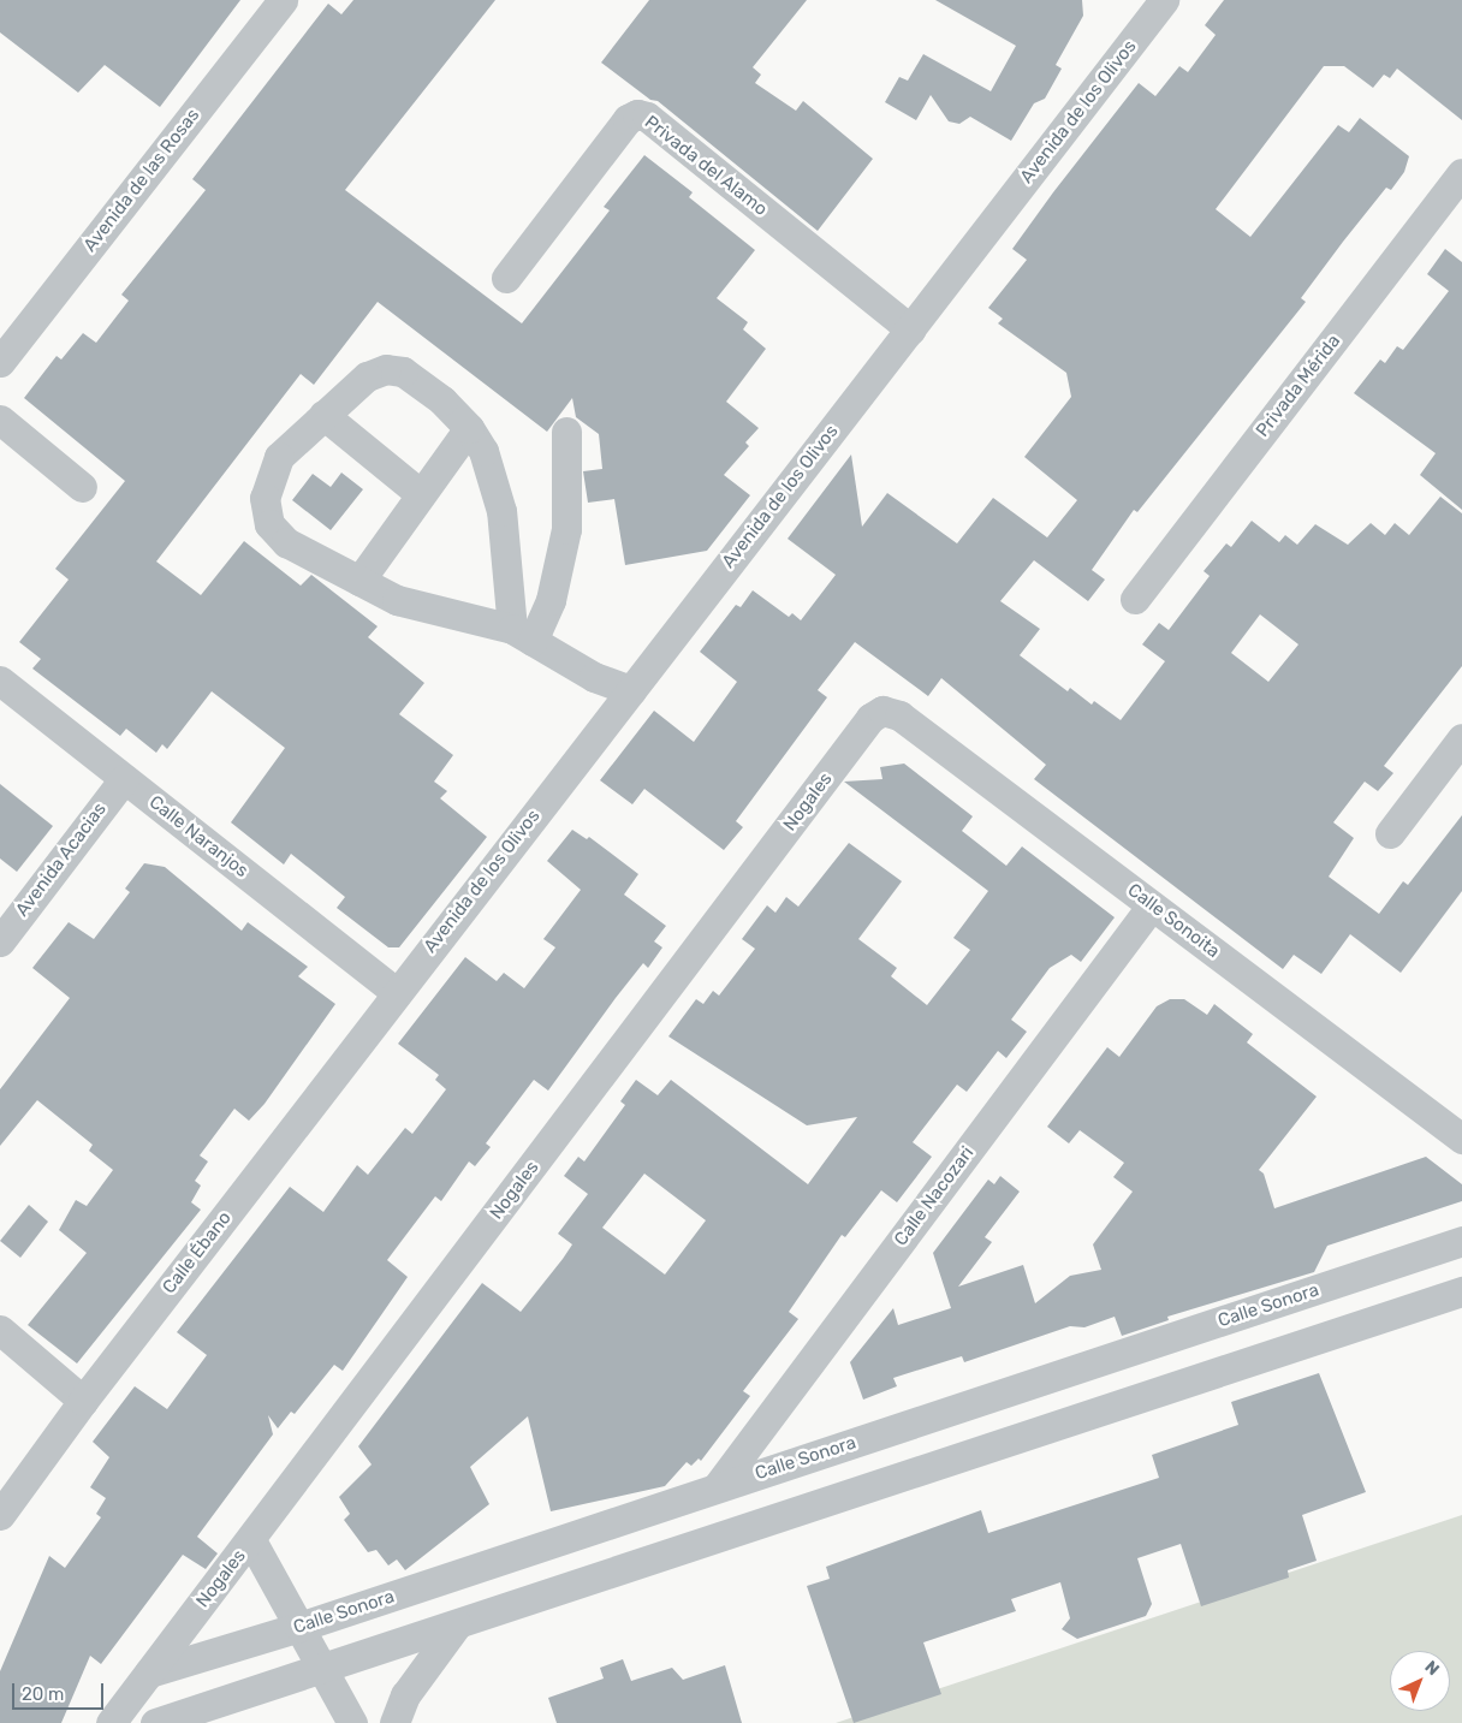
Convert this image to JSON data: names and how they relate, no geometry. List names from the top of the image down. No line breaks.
{"streets":{"street":["Avenida de los Olivos","Privada del Alamo","Avenida de las Rosas","Privada Mérida","Nogales","Calle Naranjos","Avenida Acacias","Calle Sonoita","Calle Nacozari","Calle Ébano","Calle Sonora"]},"crossings":[["Avenida de los Olivos","Privada del Alamo"],["Avenida de los Olivos","Calle Naranjos"],["Avenida de los Olivos","Calle Ébano"],["Nogales","Calle Sonoita"],["Nogales","Calle Sonora"],["Calle Naranjos","Avenida Acacias"],["Calle Naranjos","Calle Ébano"],["Calle Sonoita","Calle Nacozari"],["Calle Nacozari","Calle Sonora"]],"scale_bar":"20 m","north":"top right"}
